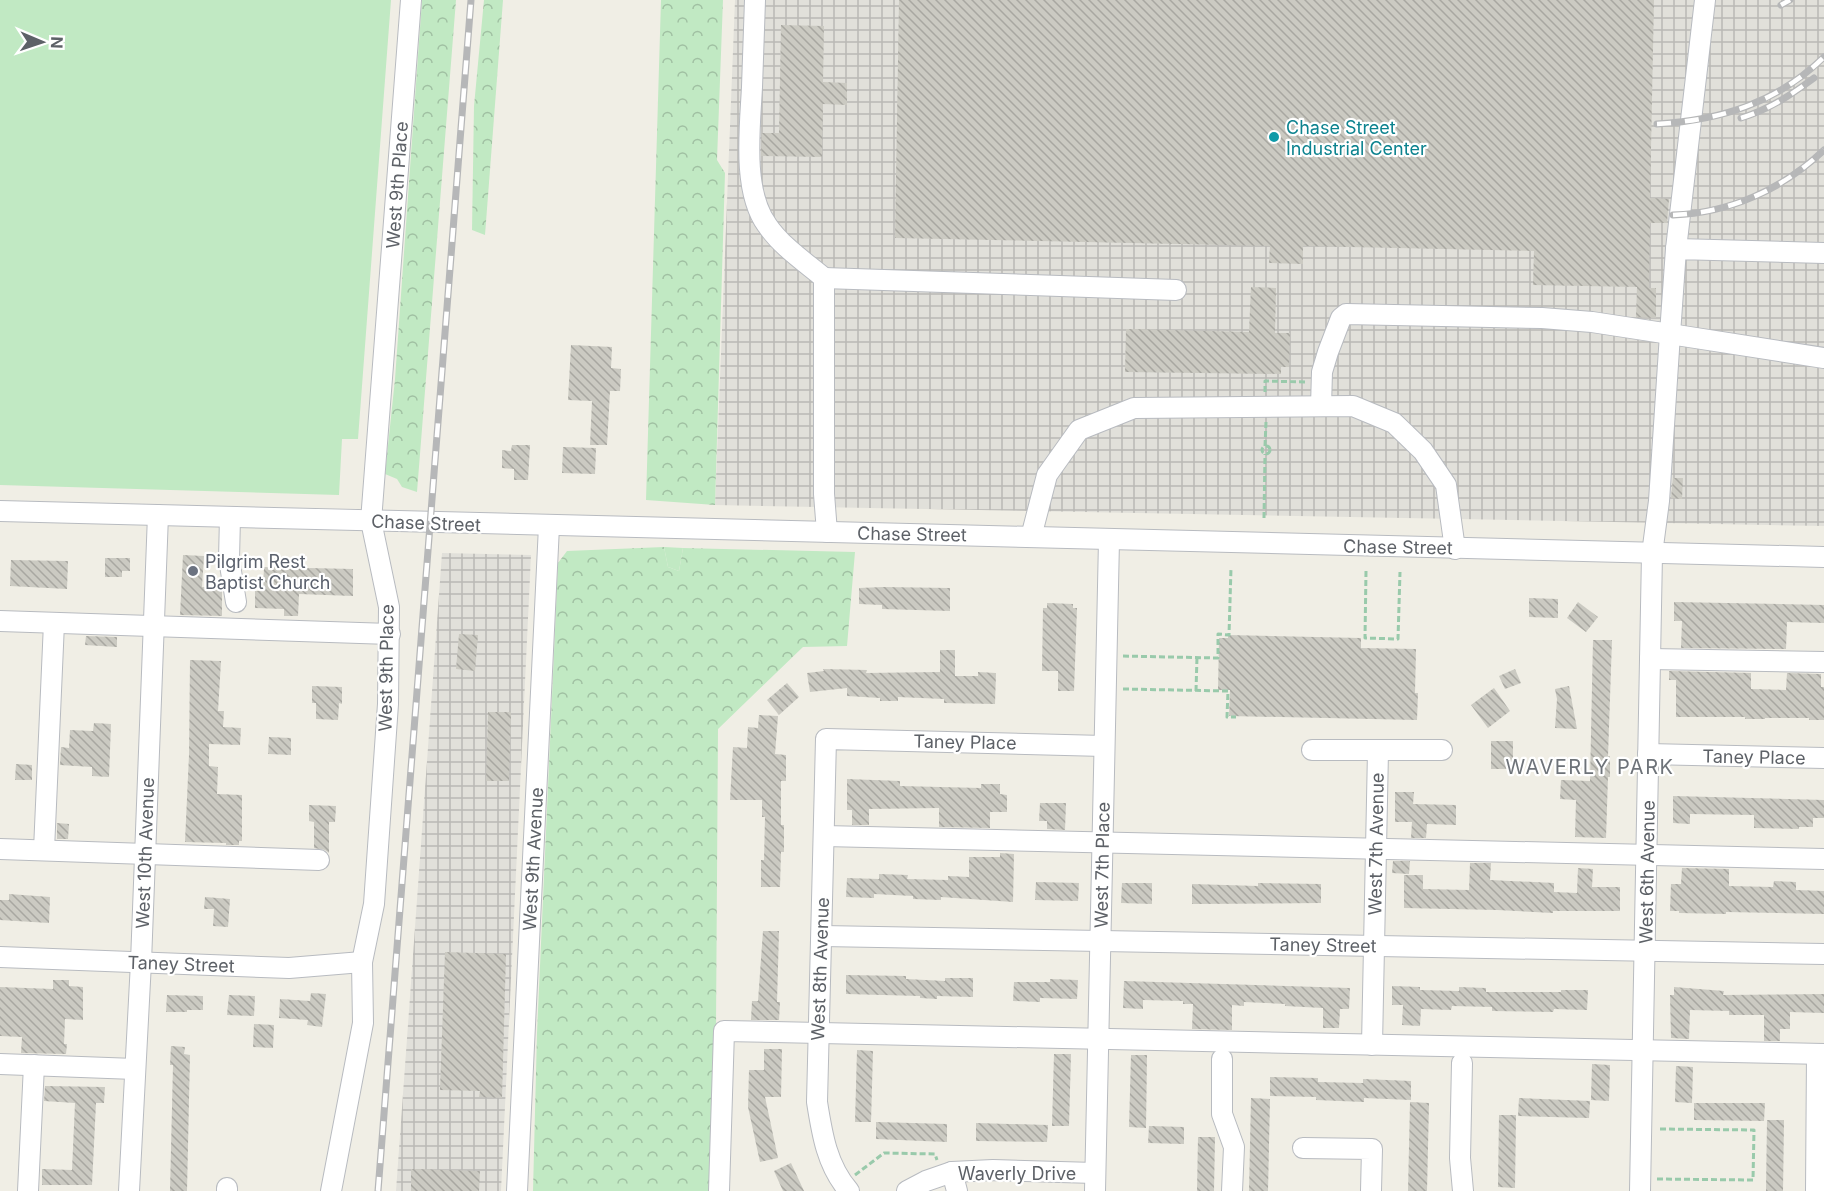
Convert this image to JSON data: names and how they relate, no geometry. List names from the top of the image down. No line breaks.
{"streets":{"street":["West 9th Place","Chase Street","Taney Place","West 7th Avenue","West 10th Avenue","West 9th Avenue","West 7th Place","West 6th Avenue","Taney Street","West 8th Avenue","Waverly Drive"]},"crossings":[["West 9th Place","Chase Street"],["West 9th Place","Taney Street"],["Chase Street","West 10th Avenue"],["Chase Street","West 9th Avenue"],["Chase Street","West 7th Place"],["Chase Street","West 6th Avenue"],["Taney Place","West 7th Place"],["Taney Place","West 6th Avenue"],["Taney Place","West 8th Avenue"],["West 7th Avenue","Taney Street"],["West 10th Avenue","Taney Street"],["West 7th Place","Taney Street"],["West 7th Place","Waverly Drive"],["West 6th Avenue","Taney Street"],["Taney Street","West 8th Avenue"]],"districts":["WAVERLY PARK"],"places":["Chase Street Industrial Center","Pilgrim Rest Baptist Church"],"north":"right"}
